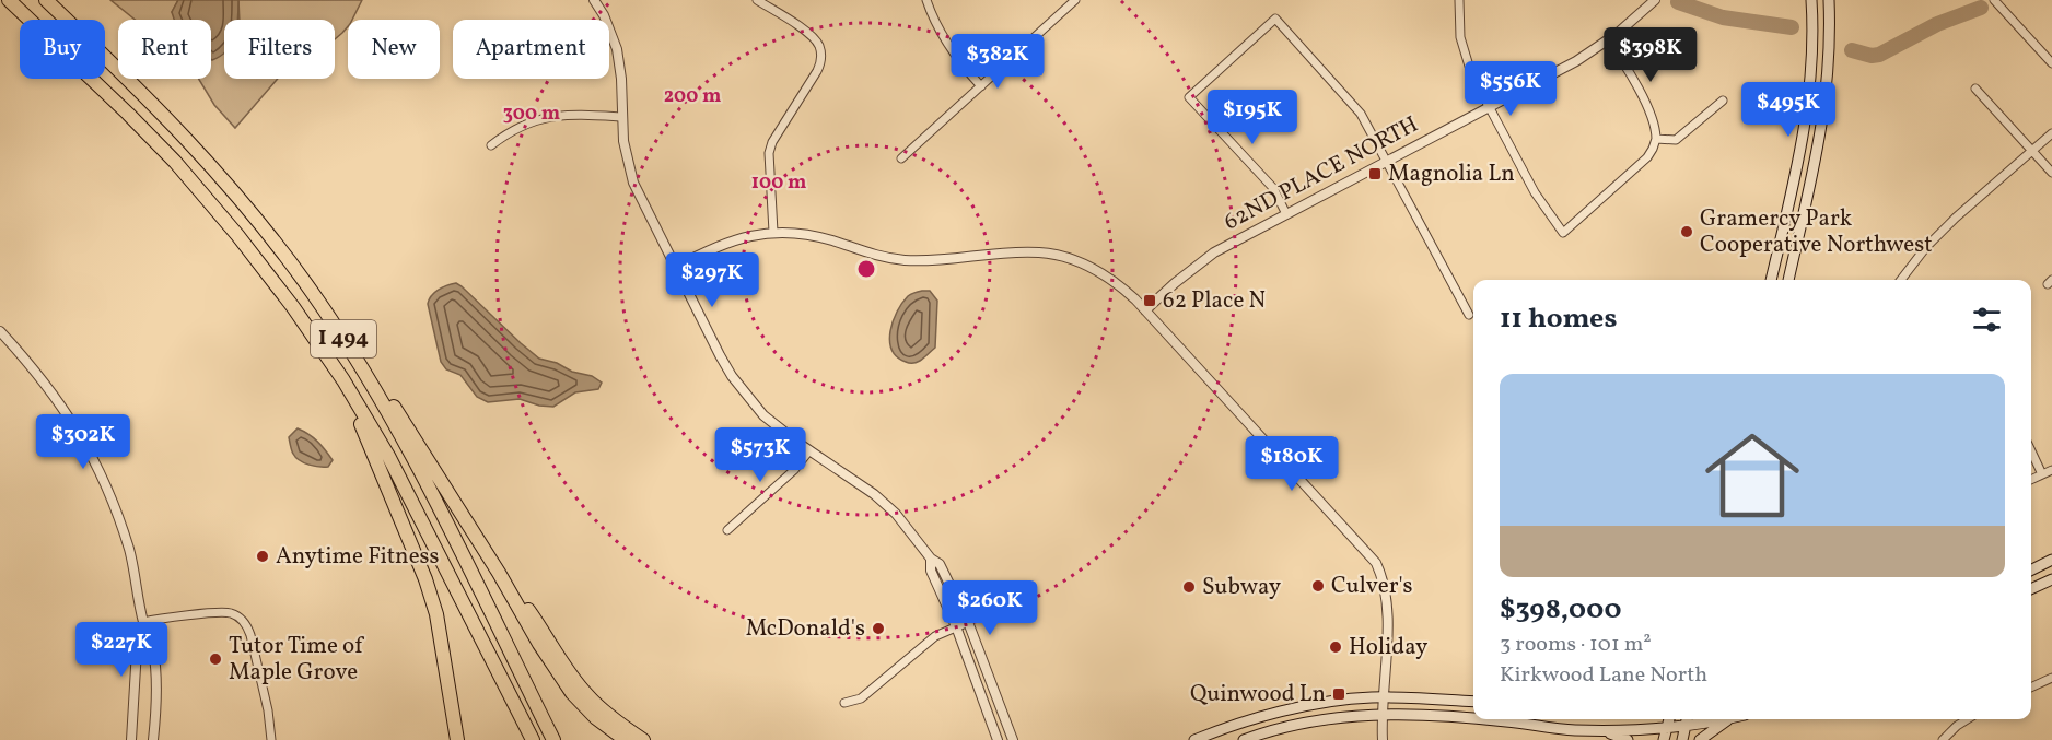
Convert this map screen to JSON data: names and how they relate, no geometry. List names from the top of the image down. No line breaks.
{"streets":{"highway":["I 494"],"street":["62ND PLACE NORTH"]},"places":{"transit":["Magnolia Ln","62 Place N","Quinwood Ln"],"other":["Gramercy Park Cooperative Northwest","Anytime Fitness","Culver's","Subway","McDonald's","Holiday","Tutor Time of Maple Grove"]},"page":{"chip":["Buy","Rent","Filters","New","Apartment"],"price":["$398K","$382K","$556K","$495K","$195K","$297K","$302K","$573K","$180K","$260K","$227K"],"heading":"11 homes","list":[{"name":"$398,000","note":"3 rooms · 101 m² · Kirkwood Lane North"}]},"rings":["200 m","300 m","100 m"]}
